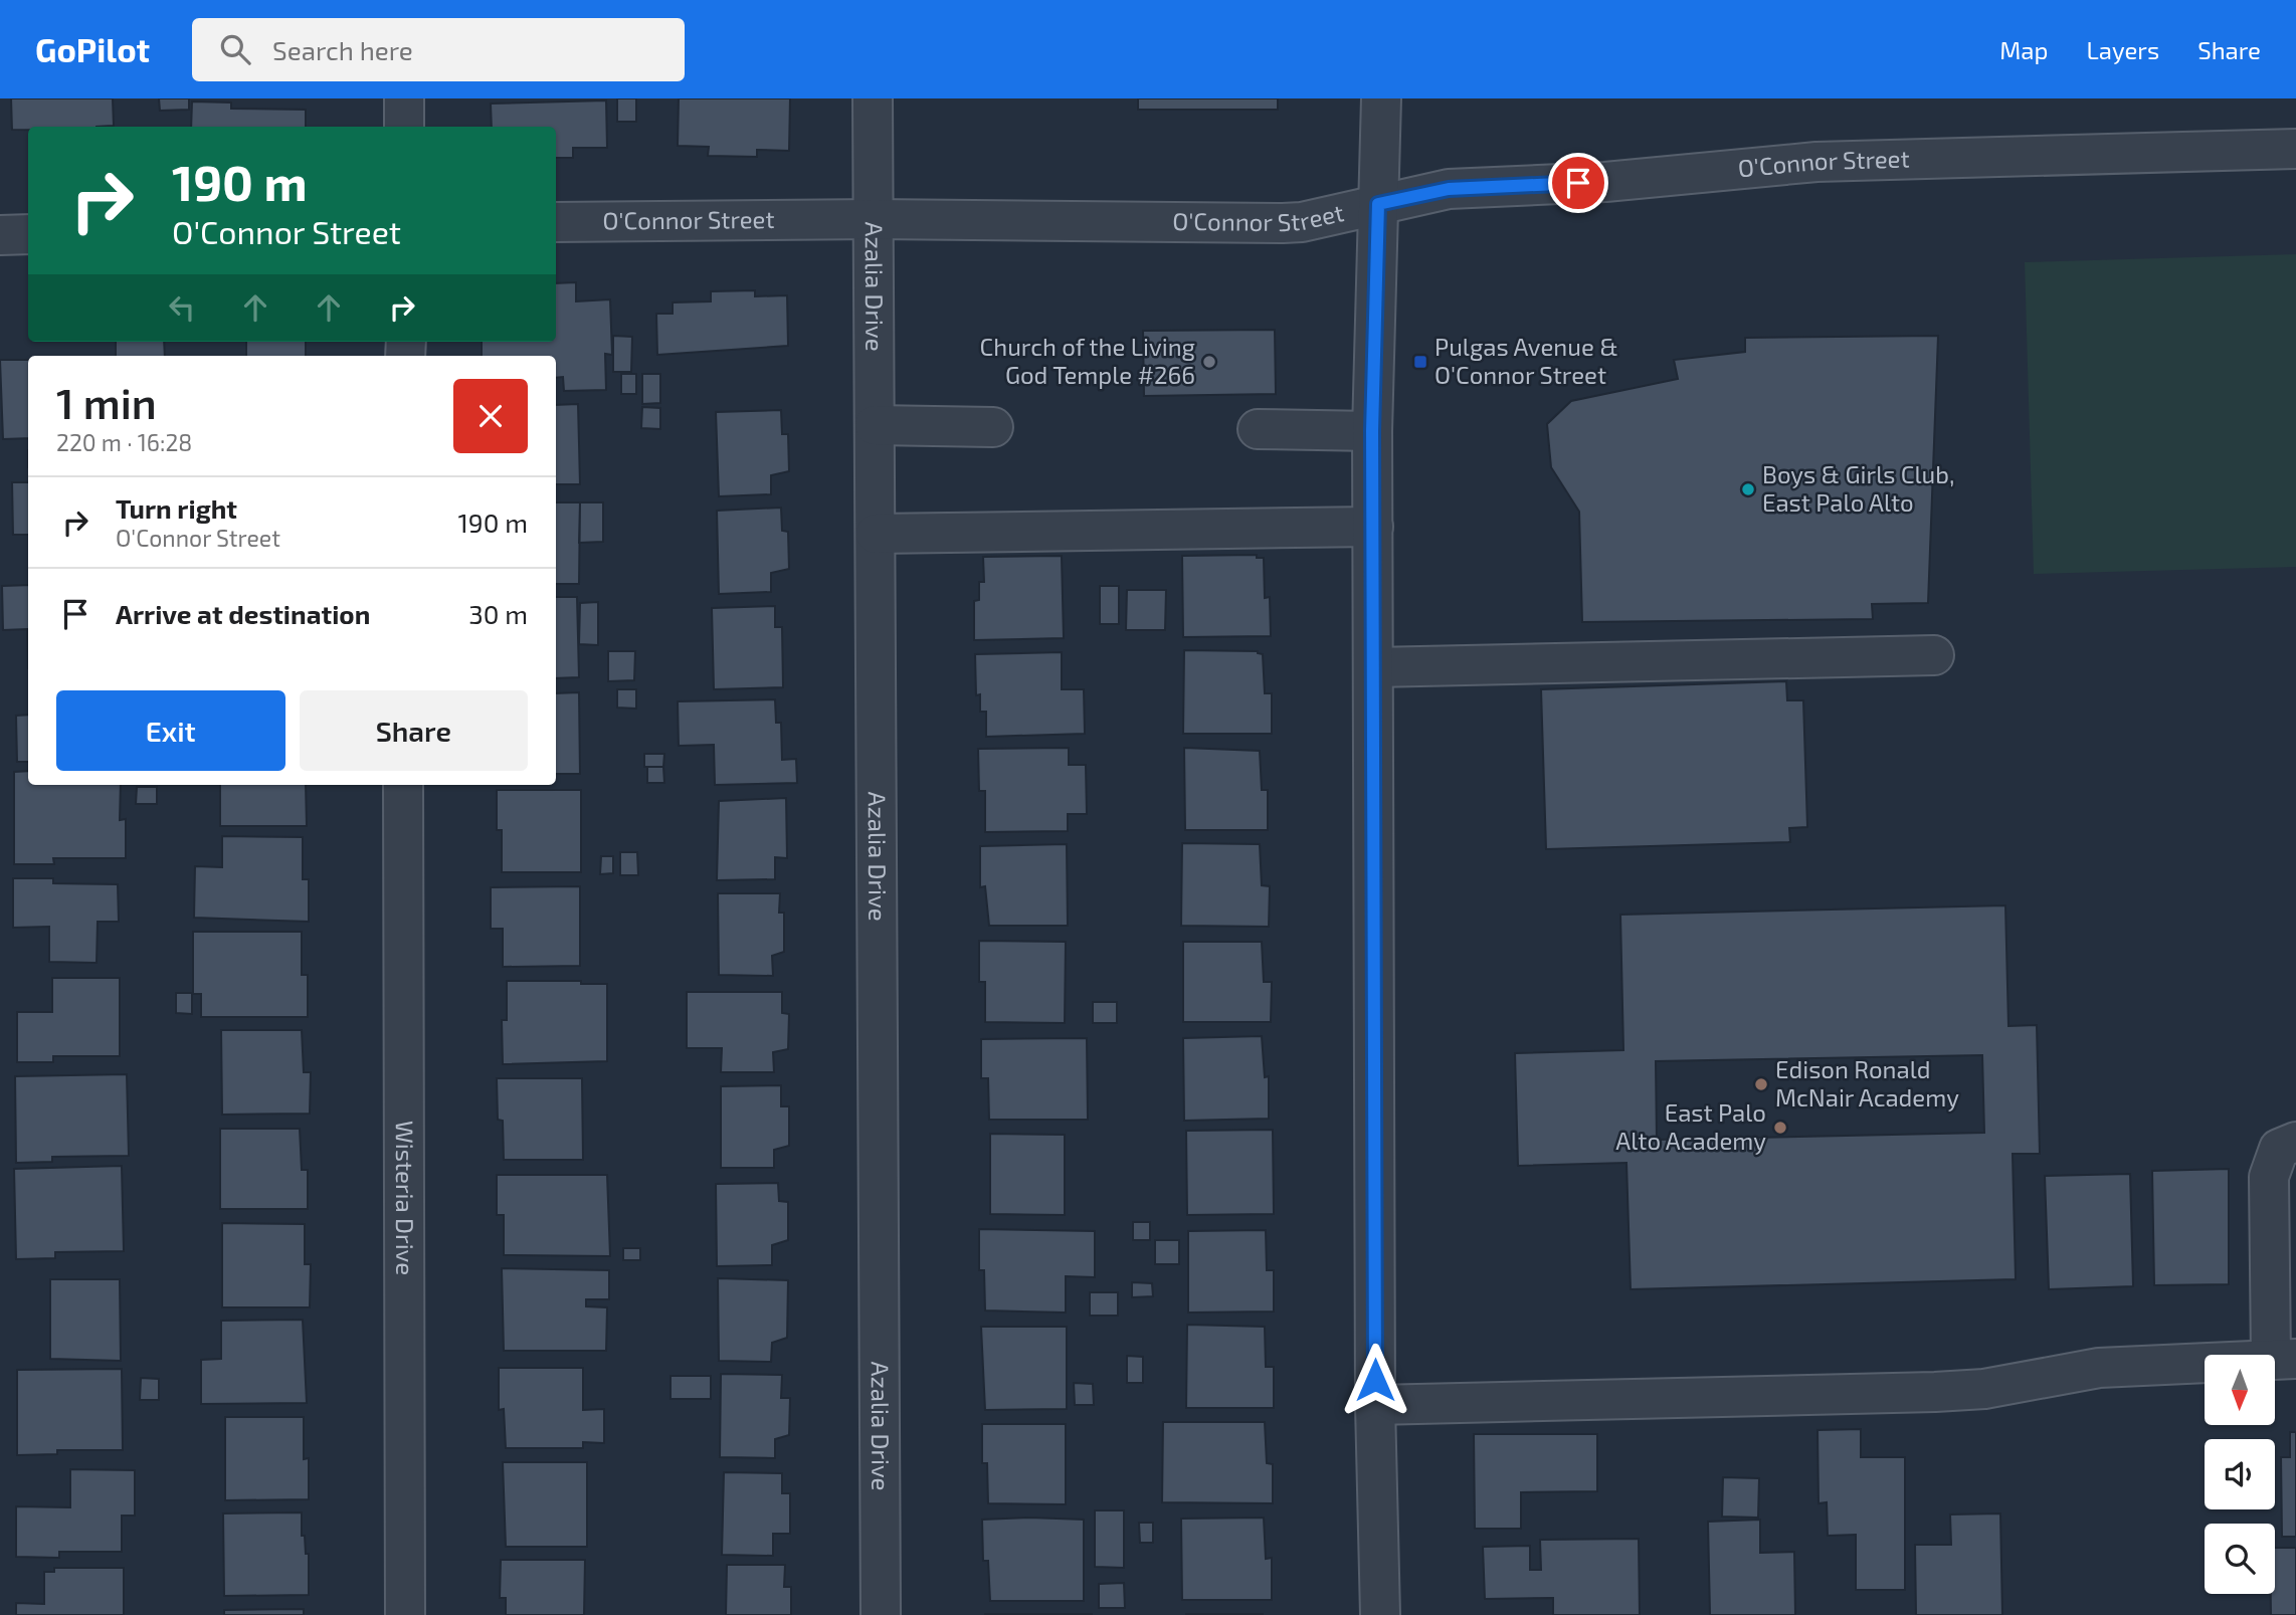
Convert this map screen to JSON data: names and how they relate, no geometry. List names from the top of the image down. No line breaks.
{"streets":{"street":["O'Connor Street","Azalia Drive","Wisteria Drive"]},"crossings":[["O'Connor Street","Azalia Drive"]],"places":{"other":["Church of the Living God Temple #266","Boys & Girls Club, East Palo Alto","Edison Ronald McNair Academy","East Palo Alto Academy"],"transit":["Pulgas Avenue & O'Connor Street"]},"north":"bottom","page":{"header":"GoPilot","search":"Search here","nav":["Map","Layers","Share"],"turn":["190 m","O'Connor Street"],"heading":["1 min","220 m · 16:28"],"list":[{"name":"Turn right","note":"O'Connor Street","value":"190 m"},{"name":"Arrive at destination","value":"30 m"}],"buttons":["Exit","Share"]}}
